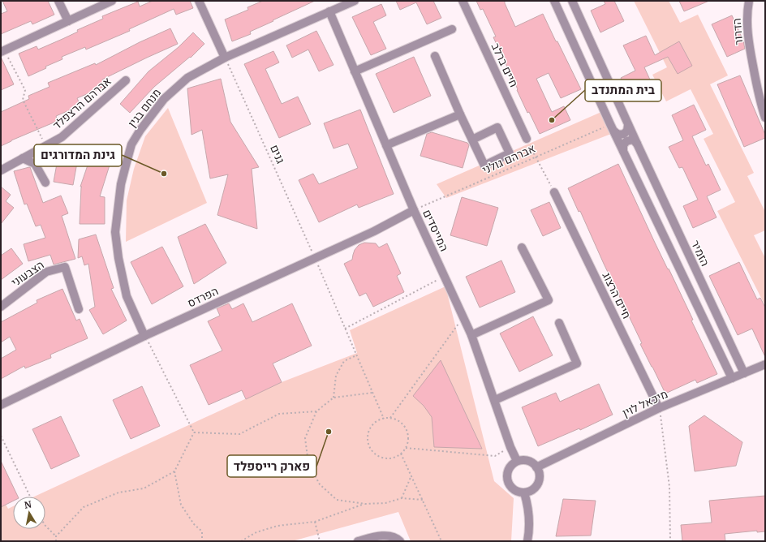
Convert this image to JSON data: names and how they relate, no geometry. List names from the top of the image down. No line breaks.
{"streets":{"street":["הדרור","חיים ברלב","אברהם הרצפלד","מנחם בגין","המייסדים","הזמיר","הצבעוני","חיים הרצוג","הפרדס","מיכאל לוין"],"path":["גנים","אברהם גולני"]},"crossings":[["מנחם בגין","גנים"],["מנחם בגין","המייסדים"],["מנחם בגין","הפרדס"],["גנים","הפרדס"],["אברהם גולני","המייסדים"],["אברהם גולני","הפרדס"],["המייסדים","הפרדס"],["המייסדים","מיכאל לוין"],["הזמיר","מיכאל לוין"],["חיים הרצוג","מיכאל לוין"]],"places":["בית המתנדב","גינת המדורגים","פארק רייספלד"],"north":"top"}
